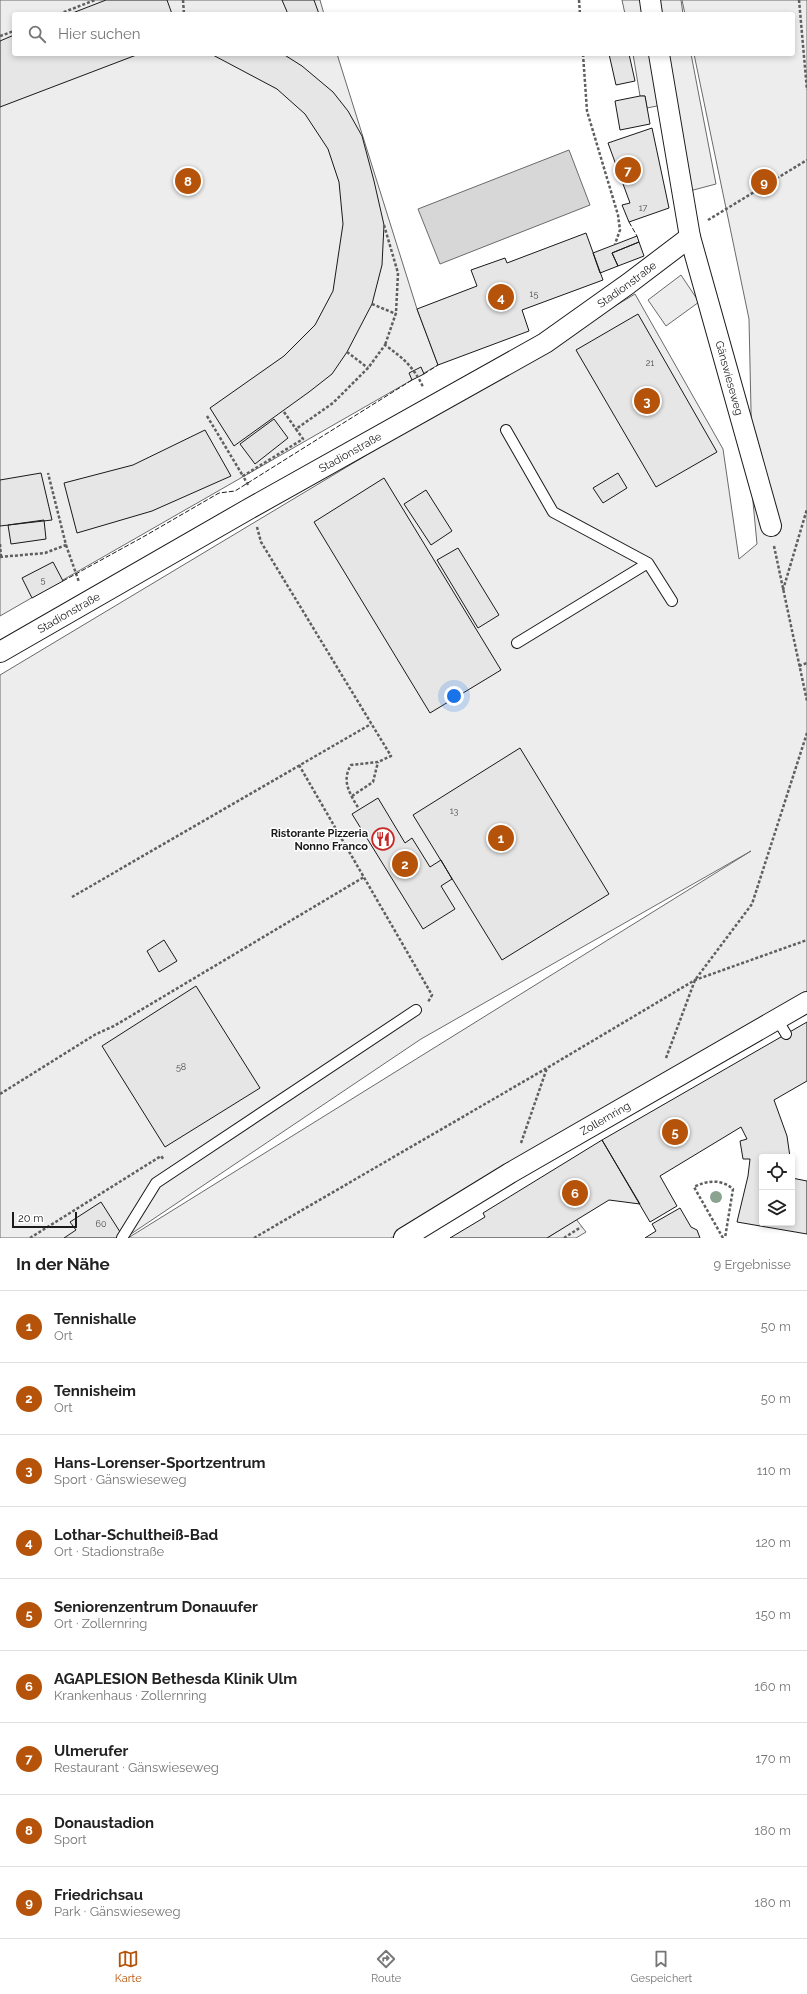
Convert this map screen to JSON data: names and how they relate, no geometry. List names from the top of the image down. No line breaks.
{"streets":{"street":["Stadionstraße","Gänswieseweg","Zollernring"]},"crossings":[["Stadionstraße","Gänswieseweg"]],"places":{"restaurant":["Ristorante Pizzeria Nonno Franco"]},"house_numbers":["17","15","21","5","13","58","60"],"scale_bar":"20 m","page":{"search":"Hier suchen","pins":["7","8","9","4","3","1","2","5","6"],"scale":"20 m","heading":["In der Nähe","9 Ergebnisse"],"list":[{"mark":"1","name":"Tennishalle","note":"Ort","value":"50 m"},{"mark":"2","name":"Tennisheim","note":"Ort","value":"50 m"},{"mark":"3","name":"Hans-Lorenser-Sportzentrum","note":"Sport · Gänswieseweg","value":"110 m"},{"mark":"4","name":"Lothar-Schultheiß-Bad","note":"Ort · Stadionstraße","value":"120 m"},{"mark":"5","name":"Seniorenzentrum Donauufer","note":"Ort · Zollernring","value":"150 m"},{"mark":"6","name":"AGAPLESION Bethesda Klinik Ulm","note":"Krankenhaus · Zollernring","value":"160 m"},{"mark":"7","name":"Ulmerufer","note":"Restaurant · Gänswieseweg","value":"170 m"},{"mark":"8","name":"Donaustadion","note":"Sport","value":"180 m"},{"mark":"9","name":"Friedrichsau","note":"Park · Gänswieseweg","value":"180 m"}],"nav":["Karte","Route","Gespeichert"]}}
